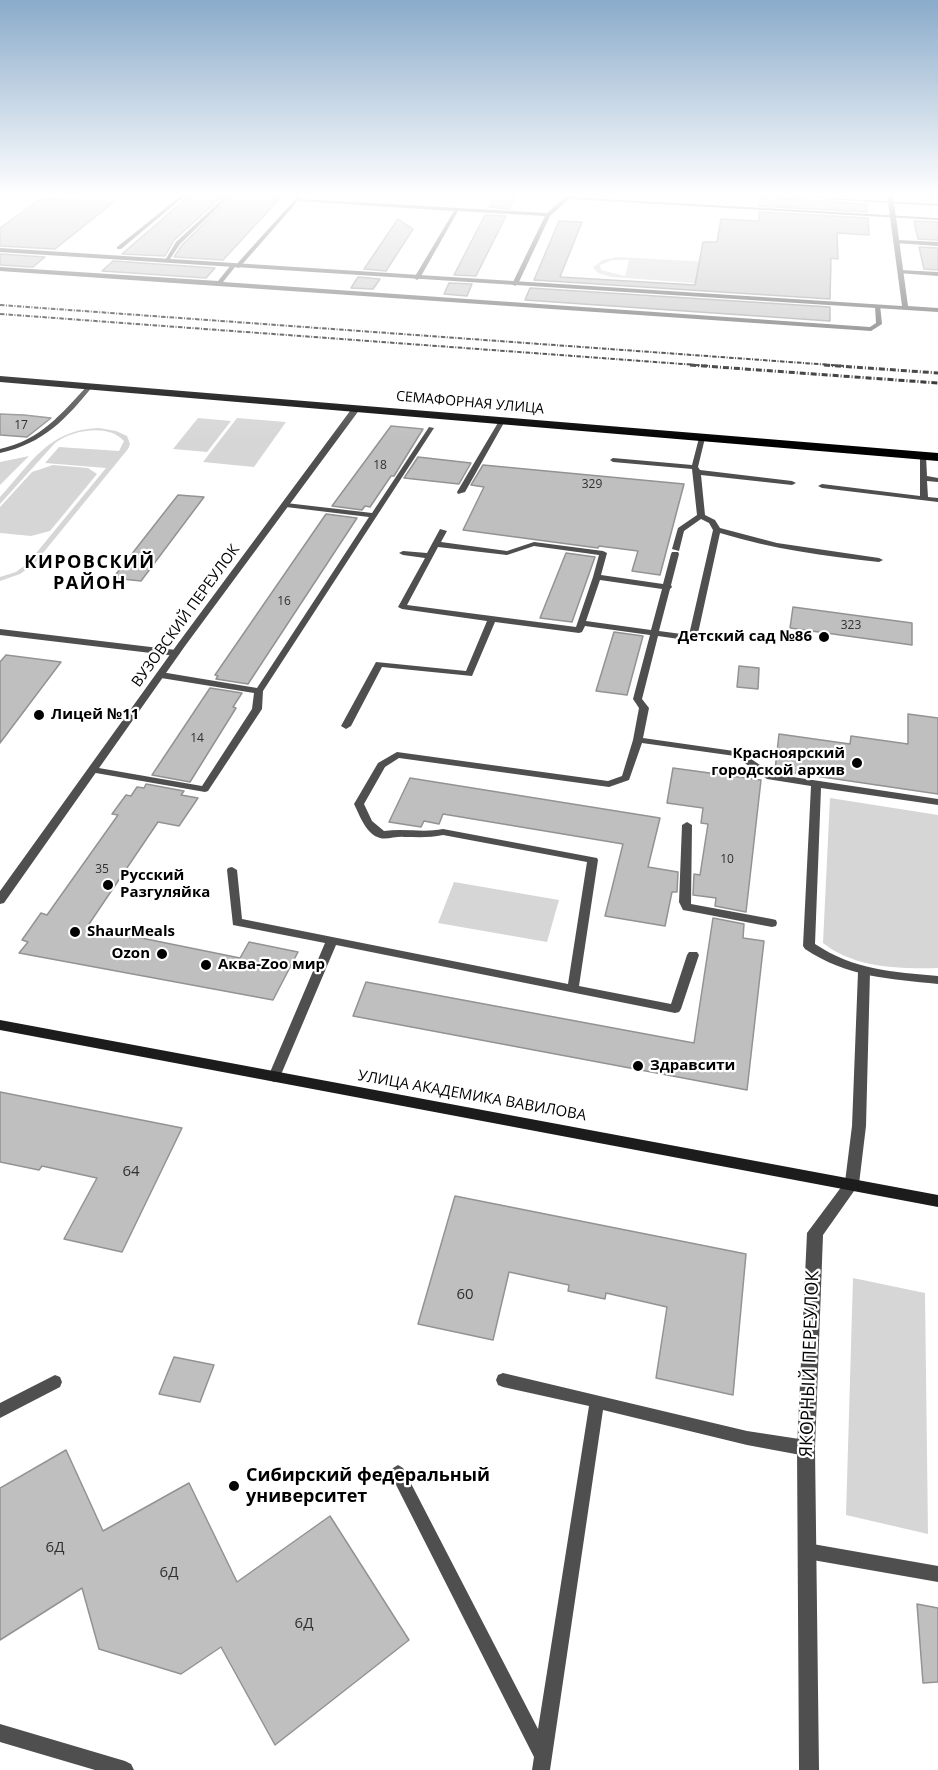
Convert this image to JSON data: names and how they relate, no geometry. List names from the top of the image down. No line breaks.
{"streets":{"highway":["СЕМАФОРНАЯ УЛИЦА"],"street":["ВУЗОВСКИЙ ПЕРЕУЛОК","УЛИЦА АКАДЕМИКА ВАВИЛОВА","ЯКОРНЫЙ ПЕРЕУЛОК"]},"crossings":[["СЕМАФОРНАЯ УЛИЦА","ВУЗОВСКИЙ ПЕРЕУЛОК"],["УЛИЦА АКАДЕМИКА ВАВИЛОВА","ЯКОРНЫЙ ПЕРЕУЛОК"]],"districts":["КИРОВСКИЙ РАЙОН"],"places":["Детский сад №86","Лицей №11","Красноярский городской архив","Русский Разгуляйка","ShаurMeals","Ozon","Аква-Zoo мир","Здравсити","Сибирский федеральный университет"],"house_numbers":["17","18","329","16","323","14","10","35","64","60","6Д","6Д","6Д"]}
